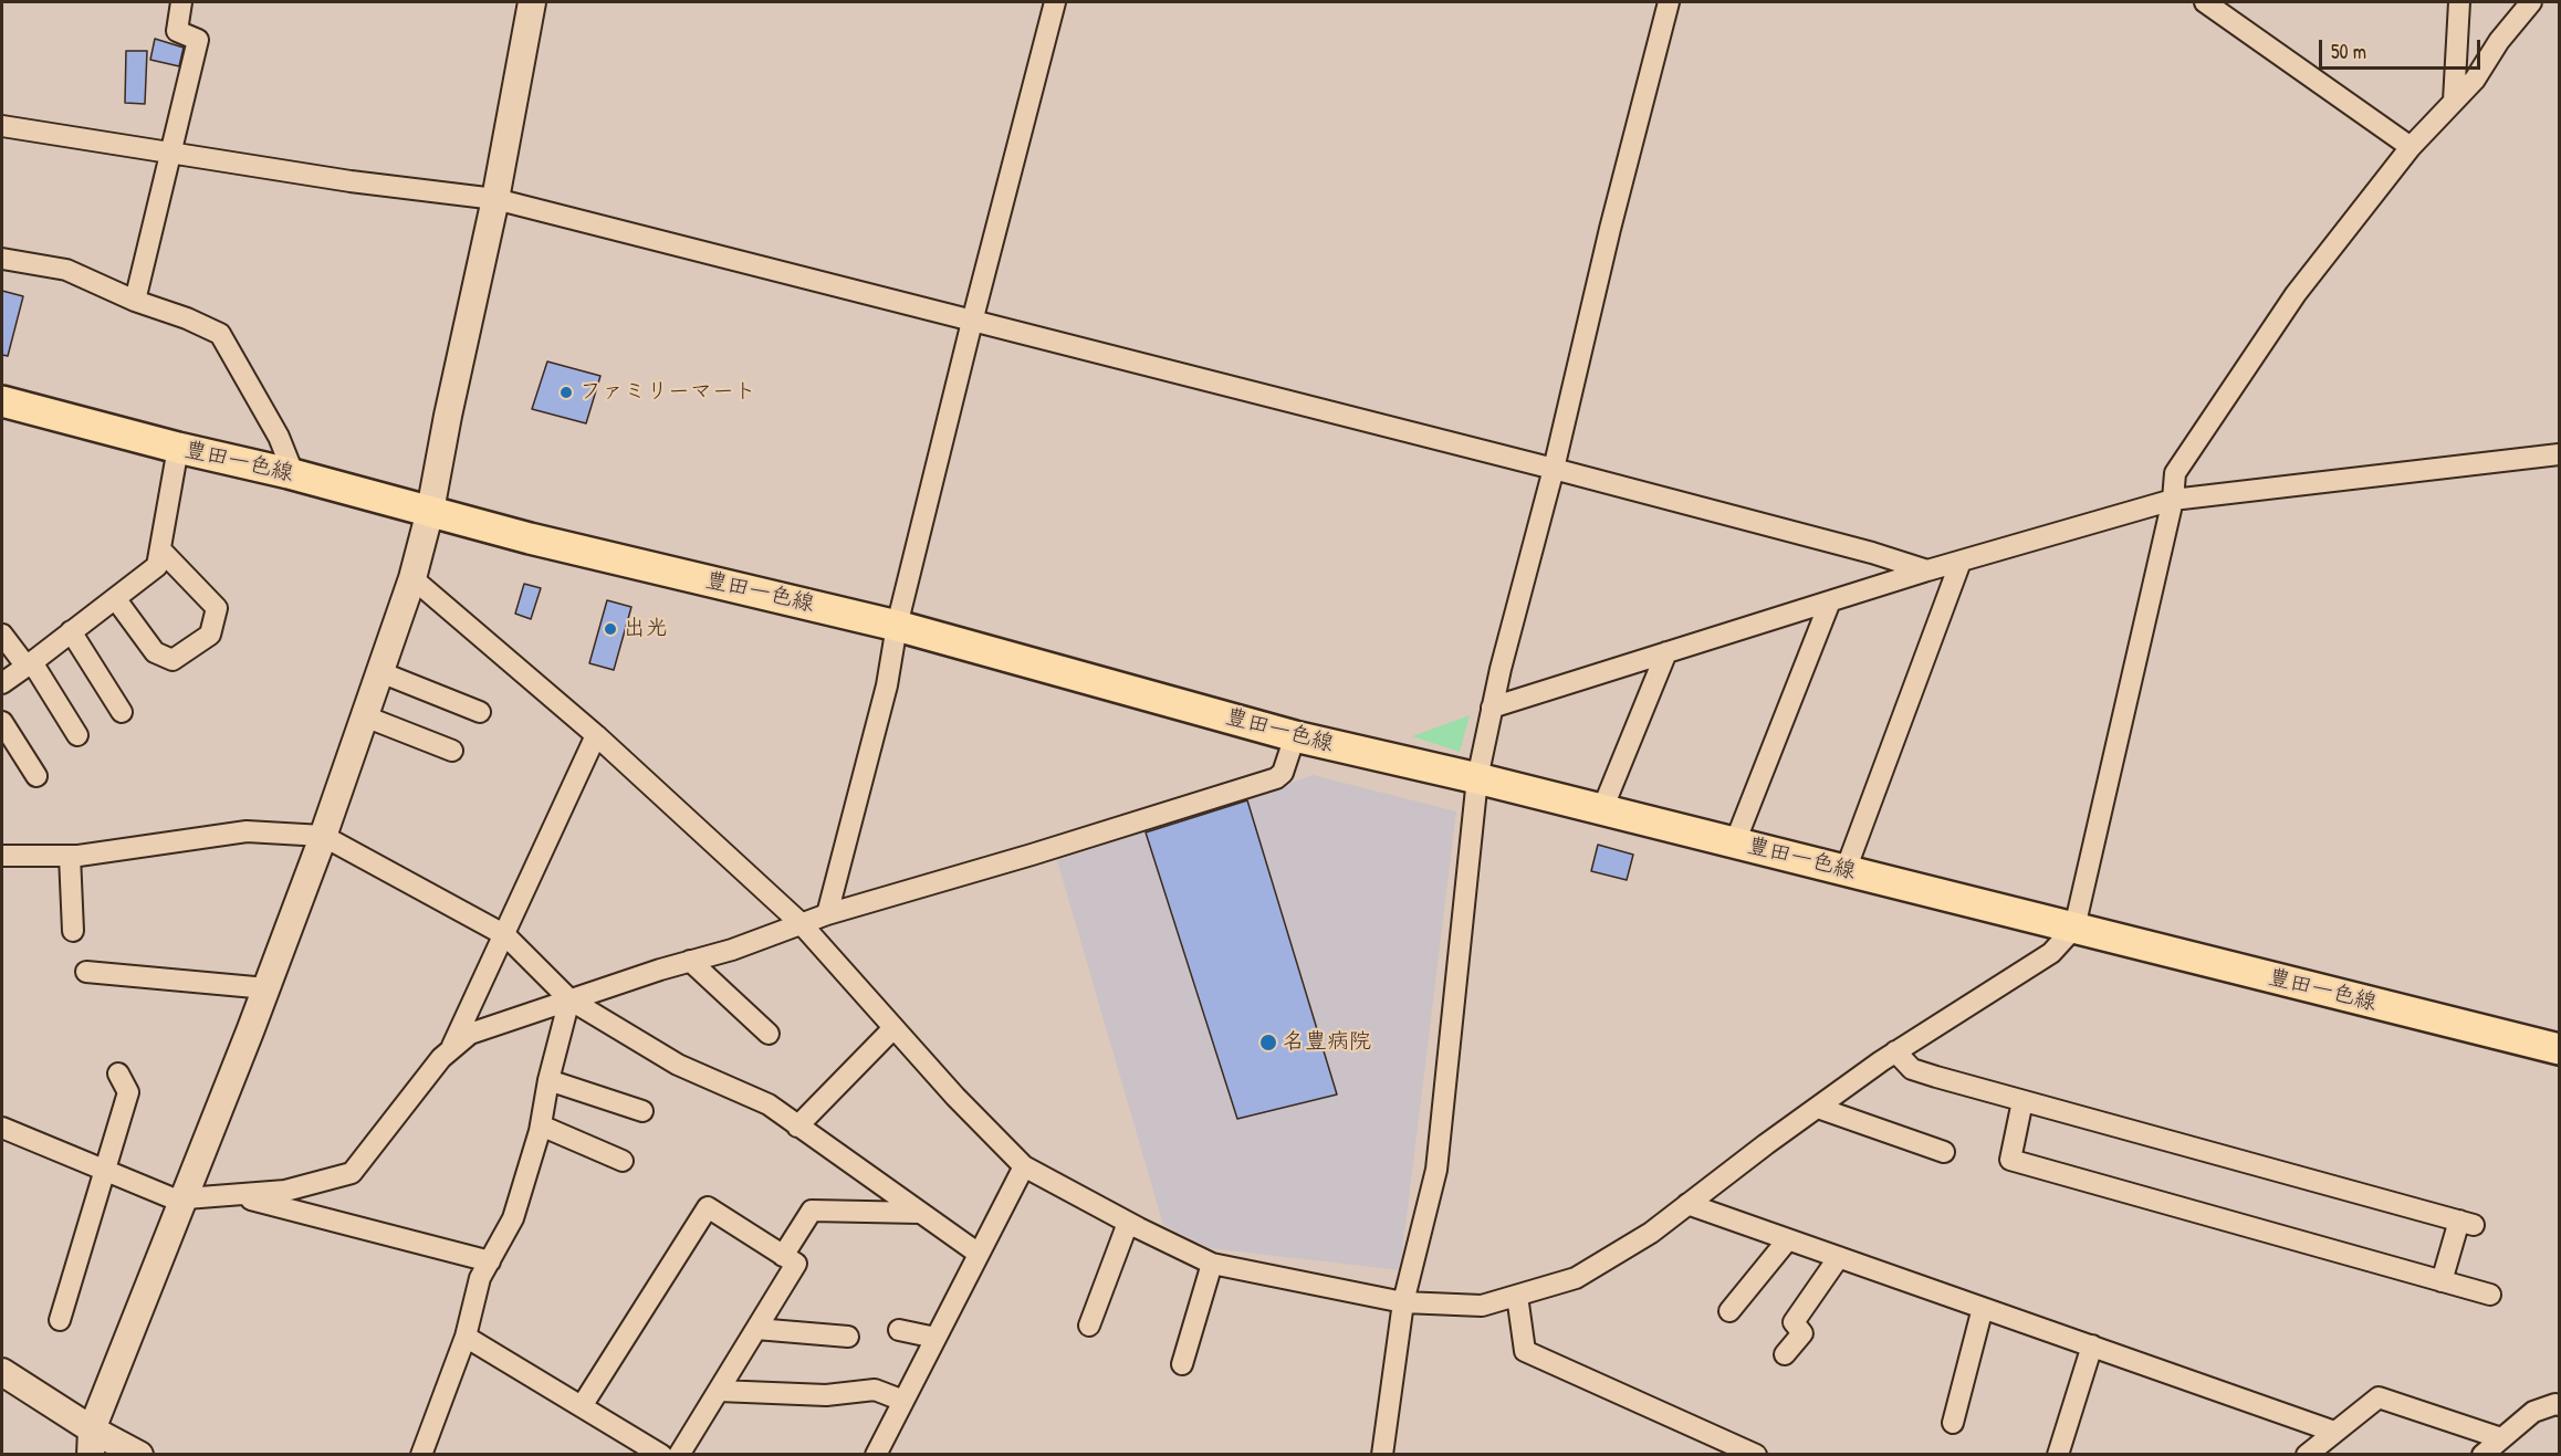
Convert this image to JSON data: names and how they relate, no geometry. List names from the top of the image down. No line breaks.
{"streets":{"main road":["豊田一色線"]},"places":["ファミリーマート","出光","名豊病院"],"scale_bar":"50 m"}
